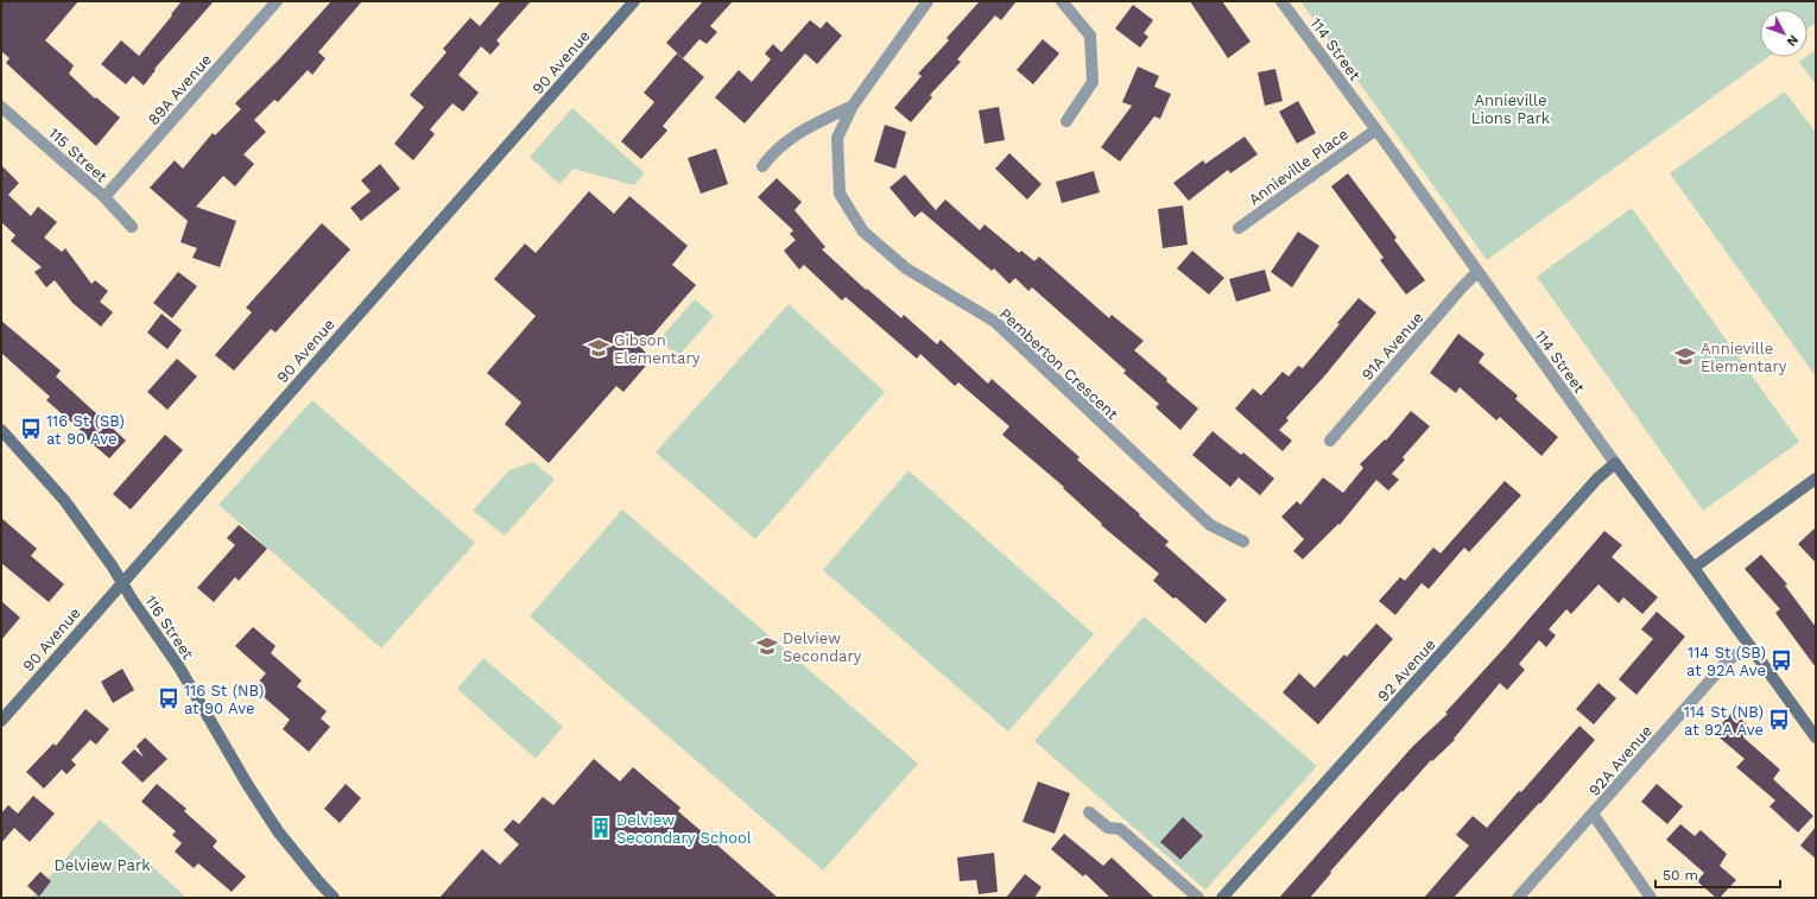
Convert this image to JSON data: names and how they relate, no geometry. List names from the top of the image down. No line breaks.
{"streets":{"street":["114 Street","90 Avenue","89A Avenue","115 Street","Annieville Place","91A Avenue","Pemberton Crescent","116 Street","92 Avenue","92A Avenue"]},"crossings":[["114 Street","Annieville Place"],["114 Street","91A Avenue"],["114 Street","92 Avenue"],["114 Street","92A Avenue"],["90 Avenue","116 Street"],["89A Avenue","115 Street"]],"parks":["Annieville Lions Park","Delview Park"],"places":{"school or university":["Gibson Elementary","Annieville Elementary","Delview Secondary"],"bus stop":["116 St (SB) at 90 Ave","114 St (SB) at 92A Ave","116 St (NB) at 90 Ave","114 St (NB) at 92A Ave"],"building":["Delview Secondary School"]},"scale_bar":"50 m","north":"bottom right"}
